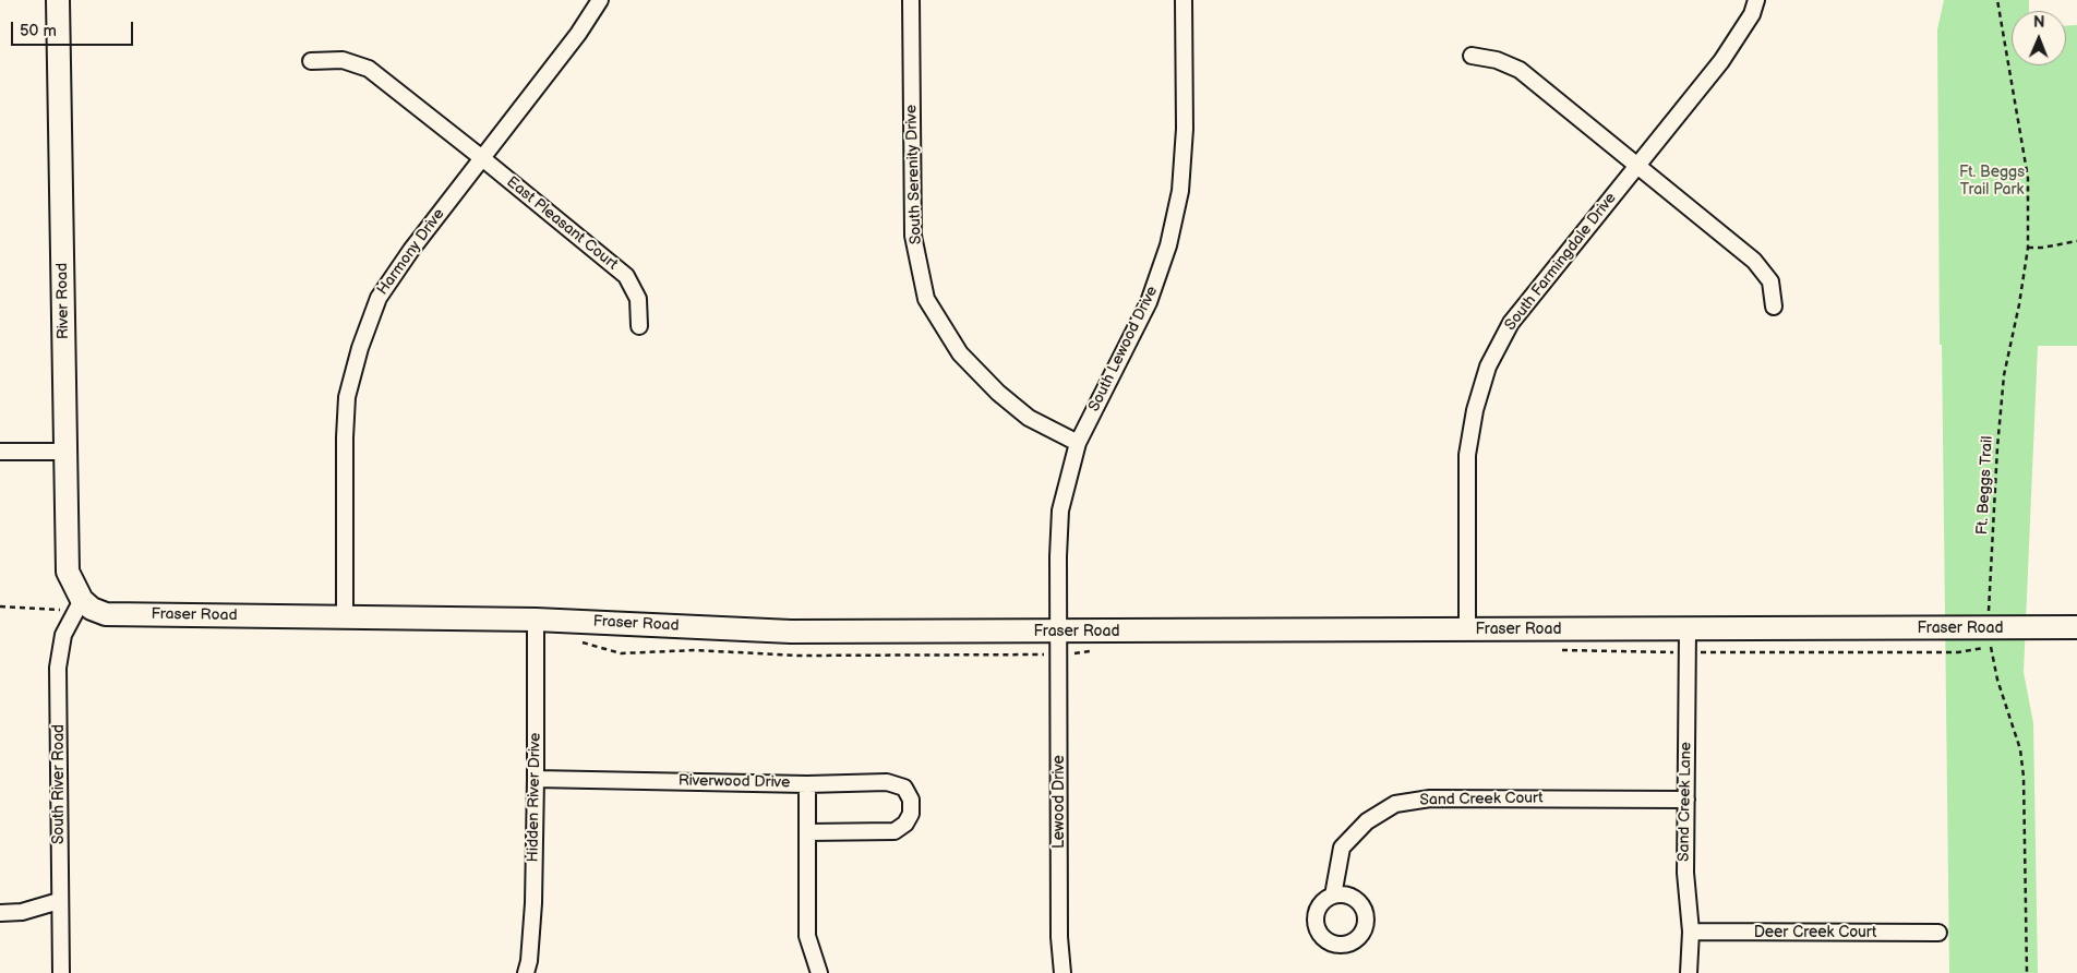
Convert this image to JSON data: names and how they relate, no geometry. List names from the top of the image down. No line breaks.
{"streets":{"street":["South Serenity Drive","East Pleasant Court","Harmony Drive","South Farmingdale Drive","River Road","South Lewood Drive","Fraser Road","Riverwood Drive","South River Road","Hidden River Drive","Sand Creek Court","Lewood Drive","Sand Creek Lane","Deer Creek Court"],"path":["Ft. Beggs Trail"]},"crossings":[["South Serenity Drive","South Lewood Drive"],["East Pleasant Court","Harmony Drive"],["Harmony Drive","Fraser Road"],["South Farmingdale Drive","Fraser Road"],["River Road","Fraser Road"],["River Road","South River Road"],["South Lewood Drive","Fraser Road"],["South Lewood Drive","Lewood Drive"],["Ft. Beggs Trail","Fraser Road"],["Fraser Road","South River Road"],["Fraser Road","Hidden River Drive"],["Fraser Road","Lewood Drive"],["Fraser Road","Sand Creek Lane"],["Riverwood Drive","Hidden River Drive"],["Sand Creek Court","Sand Creek Lane"],["Sand Creek Lane","Deer Creek Court"]],"parks":["Ft. Beggs Trail Park"],"scale_bar":"50 m","north":"top"}
